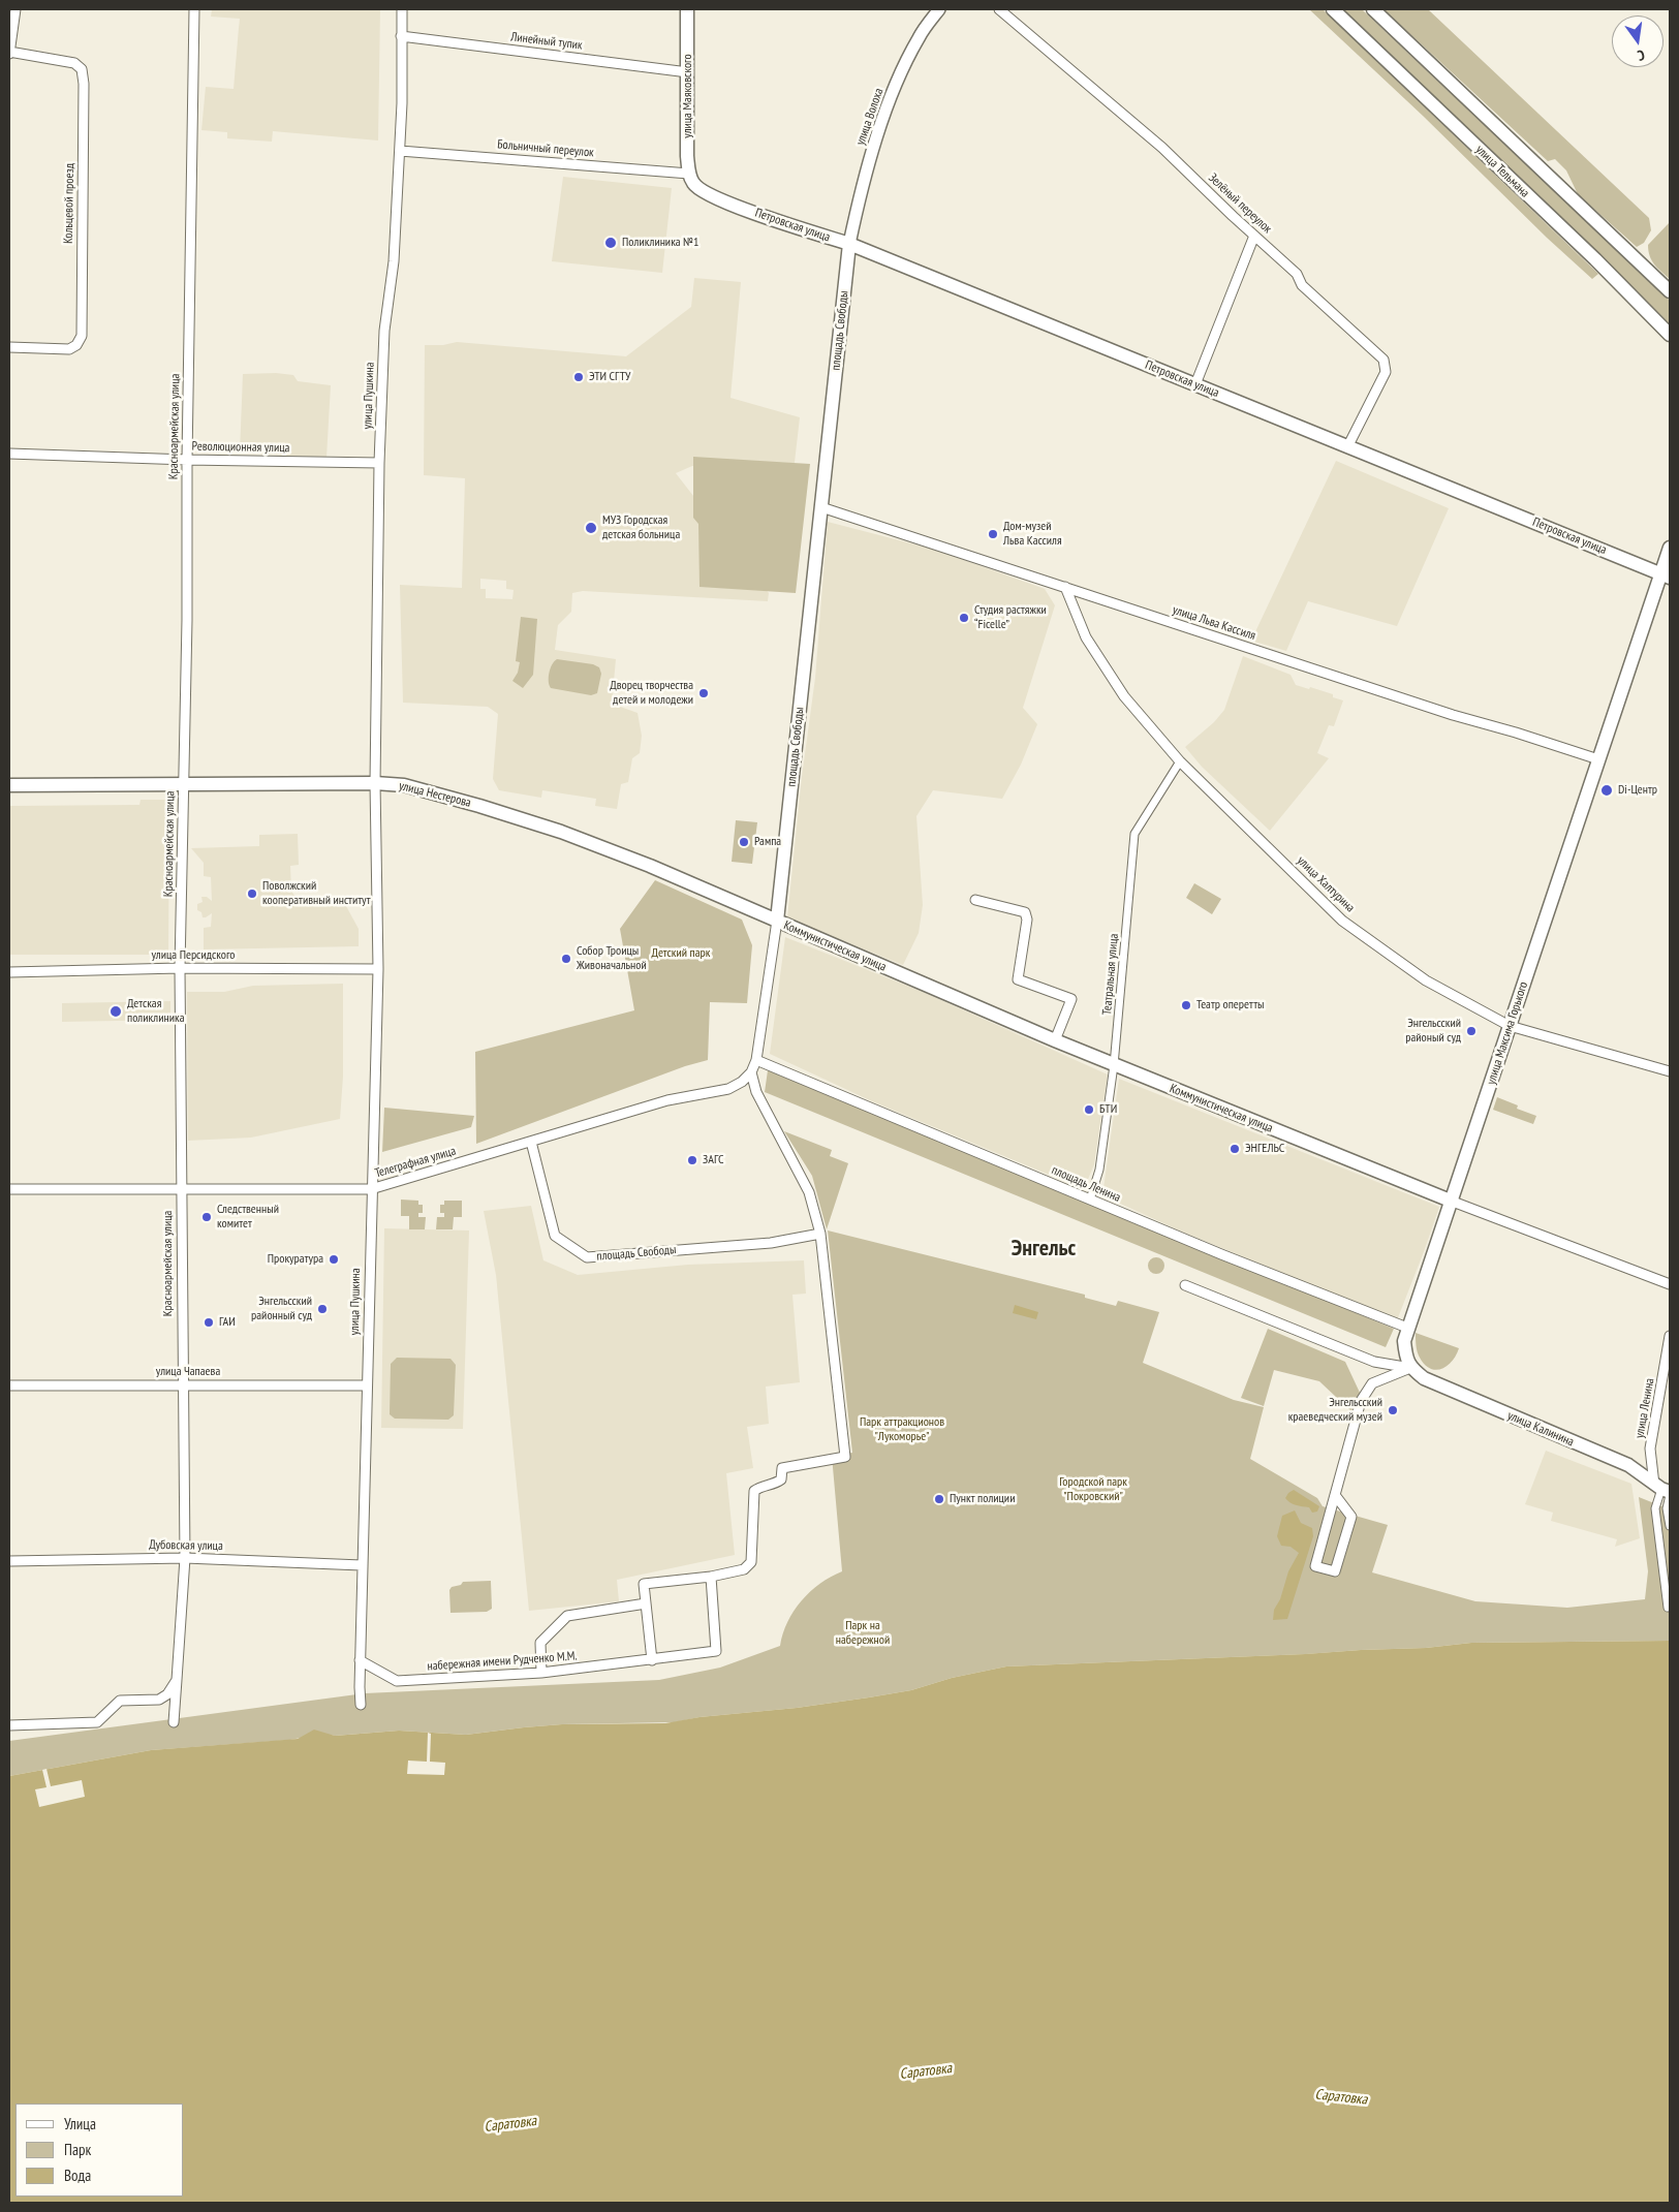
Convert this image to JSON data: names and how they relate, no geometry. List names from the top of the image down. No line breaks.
{"streets":{"main road":["улица Маяковского","улица Тельмана","Петровская улица","площадь Свободы","улица Нестерова","Коммунистическая улица","улица Максима Горького","улица Калинина"],"street":["Линейный тупик","улица Волоха","Больничный переулок","Кольцевой проезд","Зелёный переулок","улица Пушкина","Красноармейская улица","Революционная улица","улица Льва Кассиля","улица Халтурина","улица Персидского","Театральная улица","Телеграфная улица","площадь Ленина","улица Чапаева","улица Ленина","Дубовская улица","набережная имени Рудченко М.М."]},"crossings":[["Линейный тупик","улица Маяковского"],["Линейный тупик","улица Пушкина"],["улица Маяковского","Больничный переулок"],["улица Маяковского","Петровская улица"],["улица Волоха","Петровская улица"],["улица Волоха","площадь Свободы"],["Больничный переулок","Петровская улица"],["Больничный переулок","улица Пушкина"],["Зелёный переулок","Петровская улица"],["Петровская улица","площадь Свободы"],["Петровская улица","улица Максима Горького"],["площадь Свободы","улица Льва Кассиля"],["площадь Свободы","улица Нестерова"],["площадь Свободы","Коммунистическая улица"],["площадь Свободы","Телеграфная улица"],["площадь Свободы","площадь Ленина"],["улица Пушкина","Революционная улица"],["улица Пушкина","улица Нестерова"],["улица Пушкина","улица Персидского"],["улица Пушкина","Телеграфная улица"],["улица Пушкина","улица Чапаева"],["улица Пушкина","Дубовская улица"],["улица Пушкина","набережная имени Рудченко М.М."],["Красноармейская улица","Революционная улица"],["Красноармейская улица","улица Нестерова"],["Красноармейская улица","улица Персидского"],["Красноармейская улица","Телеграфная улица"],["Красноармейская улица","улица Чапаева"],["Красноармейская улица","Дубовская улица"],["улица Льва Кассиля","улица Халтурина"],["улица Льва Кассиля","улица Максима Горького"],["улица Нестерова","Коммунистическая улица"],["улица Халтурина","Театральная улица"],["улица Халтурина","улица Максима Горького"],["Коммунистическая улица","Театральная улица"],["Коммунистическая улица","улица Максима Горького"],["Театральная улица","площадь Ленина"],["улица Максима Горького","площадь Ленина"],["улица Максима Горького","улица Калинина"],["улица Ленина","улица Калинина"]],"districts":["Энгельс"],"water":["Саратовка"],"parks":["Детский парк","Парк аттракционов \"Лукоморье\"","Городской парк \"Покровский\"","Парк на набережной"],"places":["Поликлиника №1","ЭТИ СГТУ","МУЗ Городская детская больница","Дом-музей Льва Кассиля","Студия растяжки “Ficelle”","Дворец творчества детей и молодежи","Di-Центр","Рампа","Поволжский кооперативный институт","Собор Троицы Живоначальной","Театр оперетты","Детская поликлиника","Энгельсский районый суд","БТИ","ЭНГЕЛЬС","ЗАГС","Следственный комитет","Прокуратура","Энгельсский районный суд","ГАИ","Энгельсский краеведческий музей","Пункт полиции"],"legend":["Улица","Парк","Вода"],"north":"bottom"}
